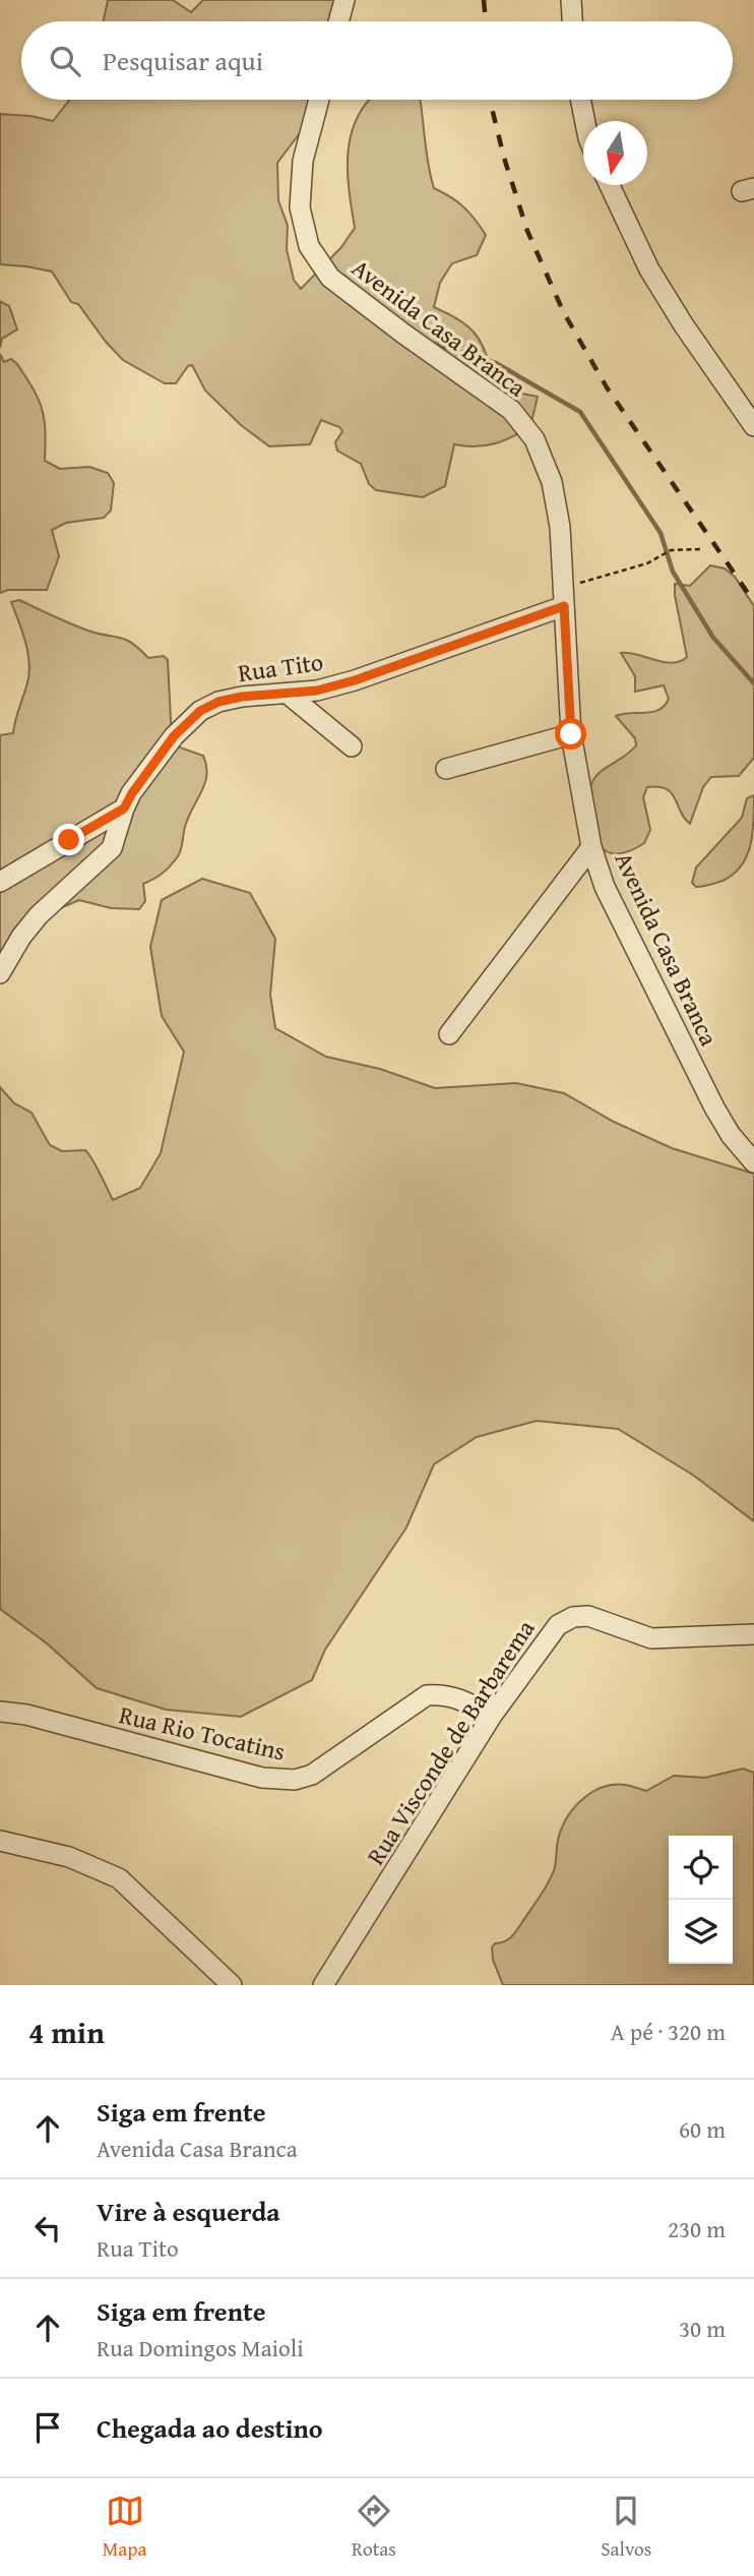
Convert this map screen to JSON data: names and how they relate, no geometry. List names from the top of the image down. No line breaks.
{"streets":{"street":["Avenida Casa Branca","Rua Tito","Rua Rio Tocatins","Rua Visconde de Barbarema"]},"crossings":[["Avenida Casa Branca","Rua Tito"],["Rua Rio Tocatins","Rua Visconde de Barbarema"]],"north":"bottom","page":{"search":"Pesquisar aqui","heading":["4 min","A pé · 320 m"],"list":[["Siga em frente","Avenida Casa Branca","60 m"],["Vire à esquerda","Rua Tito","230 m"],["Siga em frente","Rua Domingos Maioli","30 m"],"Chegada ao destino"],"nav":["Mapa","Rotas","Salvos"]}}
